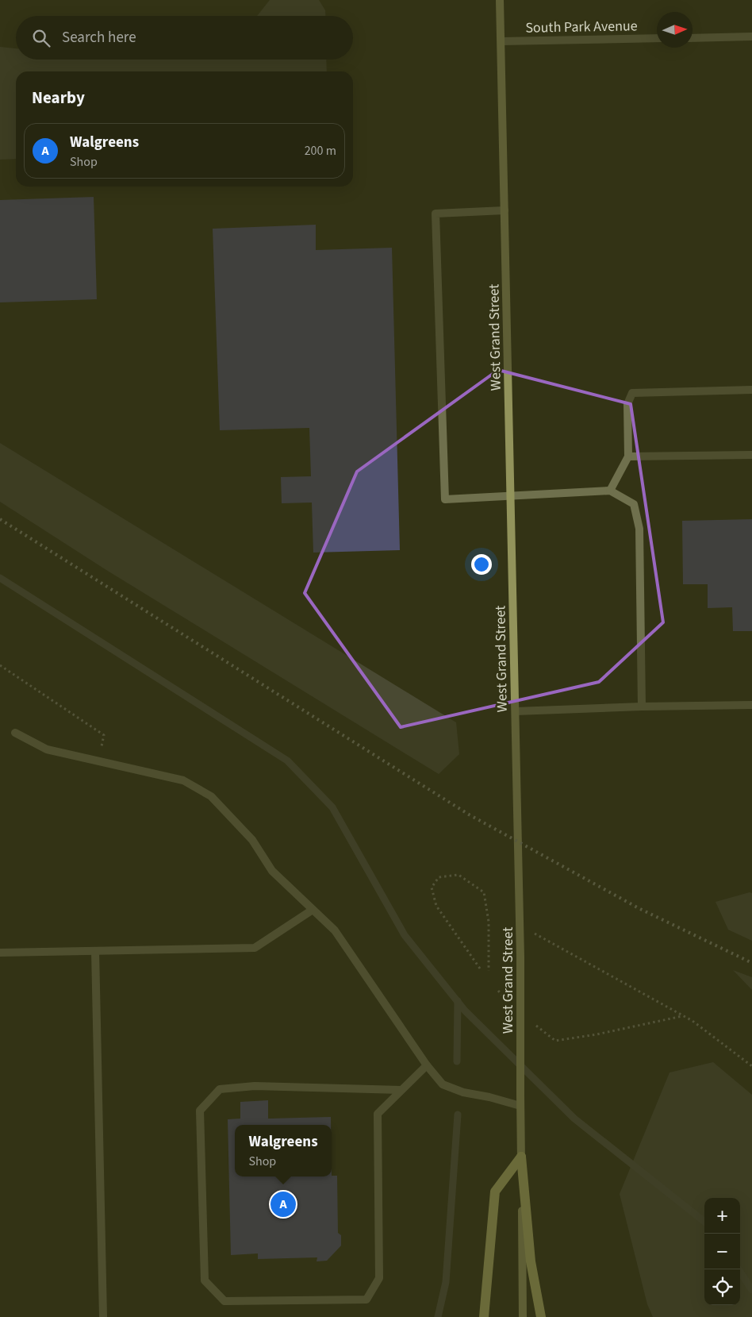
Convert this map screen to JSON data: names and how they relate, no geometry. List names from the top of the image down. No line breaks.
{"streets":{"main road":["West Grand Street"],"street":["South Park Avenue"]},"crossings":[["South Park Avenue","West Grand Street"]],"north":"right","page":{"search":"Search here","heading":"Nearby","list":[{"mark":"A","name":"Walgreens","note":"Shop","value":"200 m"}],"popup":["Walgreens","Shop"],"pins":"A","map_buttons":["+","−"]}}
